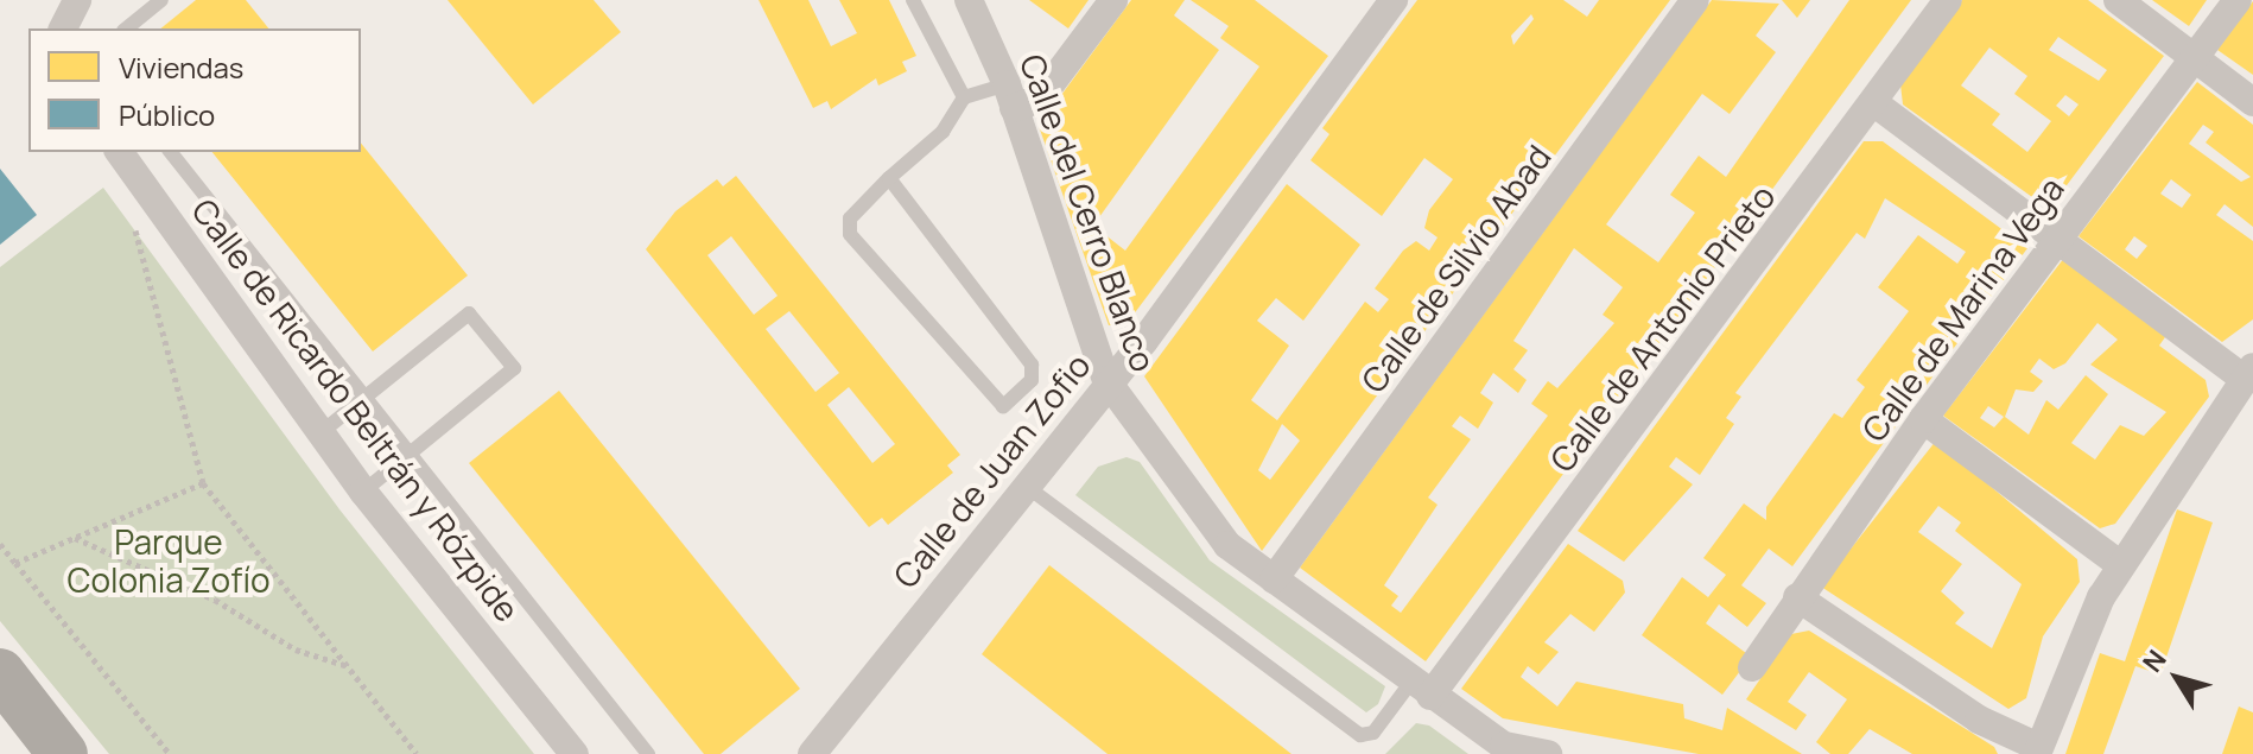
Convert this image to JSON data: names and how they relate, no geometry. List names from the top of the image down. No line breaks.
{"streets":{"street":["Calle del Cerro Blanco","Calle de Silvio Abad","Calle de Marina Vega","Calle de Antonio Prieto","Calle de Ricardo Beltrán y Rózpide","Calle de Juan Zofio"]},"crossings":[["Calle del Cerro Blanco","Calle de Silvio Abad"],["Calle del Cerro Blanco","Calle de Antonio Prieto"],["Calle del Cerro Blanco","Calle de Juan Zofio"]],"parks":["Parque Colonia Zofío"],"legend":["Viviendas","Público"],"north":"top left"}
